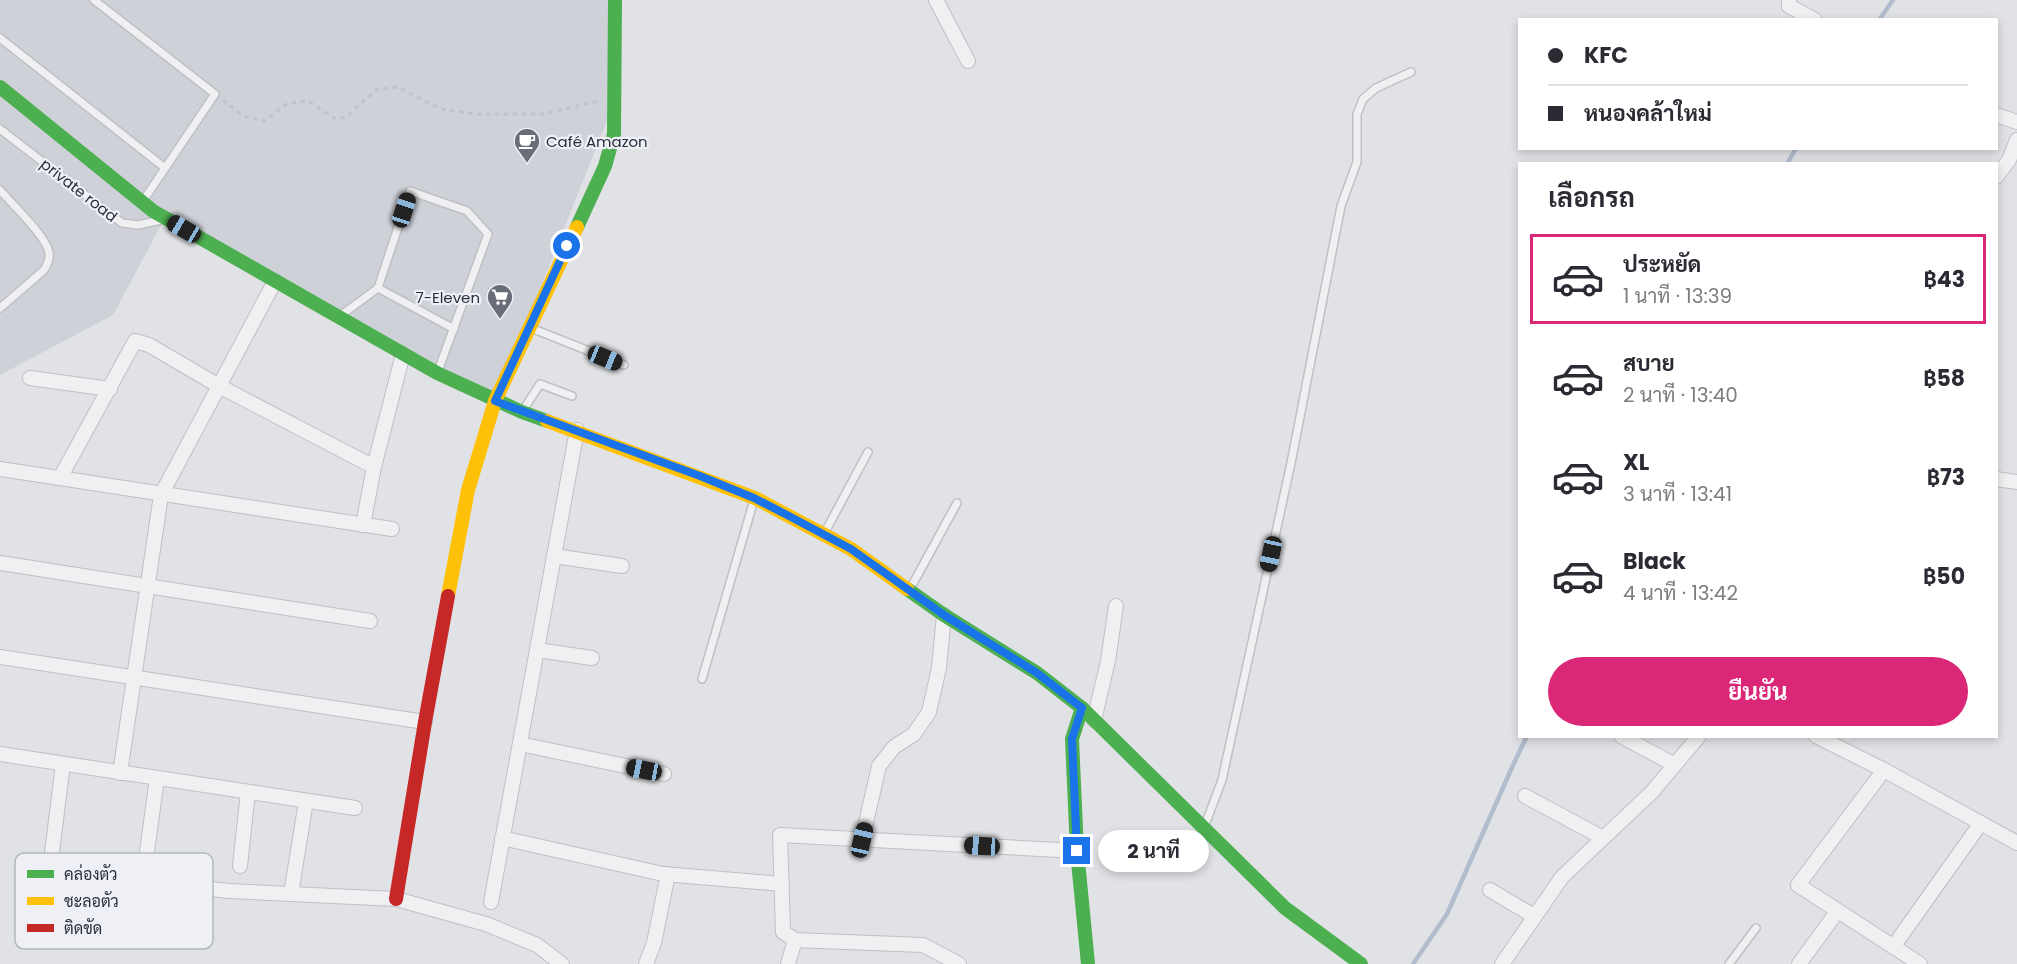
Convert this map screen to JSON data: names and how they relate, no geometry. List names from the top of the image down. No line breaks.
{"streets":{"lane":["private road"]},"places":{"cafe":["Café Amazon"],"supermarket":["7-Eleven"]},"legend":["คล่องตัว","ชะลอตัว","ติดขัด"],"page":{"banner":["KFC","หนองคล้าใหม่"],"heading":"เลือกรถ","list":[{"name":"ประหยัด","note":"1 นาที · 13:39","value":"฿43"},{"name":"สบาย","note":"2 นาที · 13:40","value":"฿58"},{"name":"XL","note":"3 นาที · 13:41","value":"฿73"},{"name":"Black","note":"4 นาที · 13:42","value":"฿50"}],"buttons":"ยืนยัน","bubble":"2 นาที"}}
